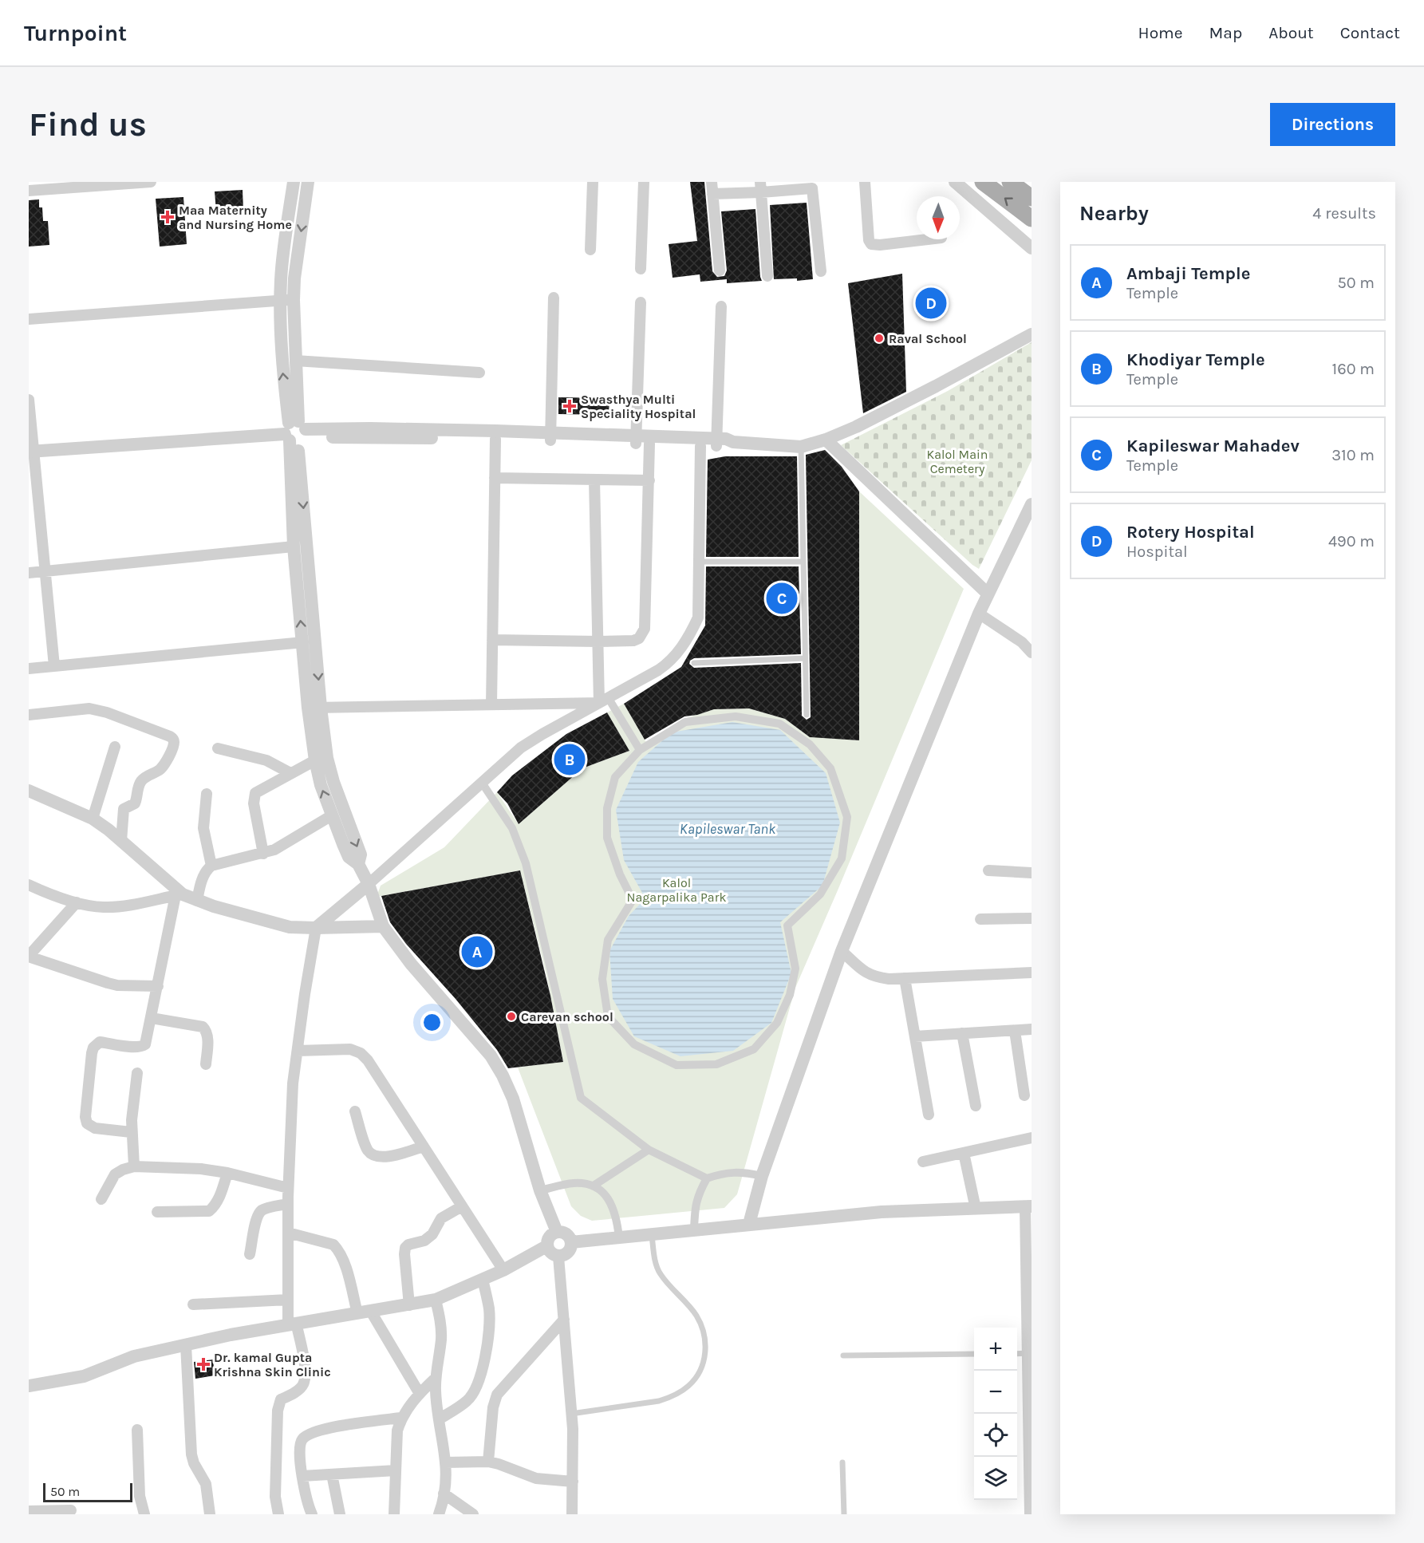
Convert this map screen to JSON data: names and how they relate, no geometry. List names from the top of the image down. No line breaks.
{"water":["Kapileswar Tank"],"parks":["Kalol Main Cemetery","Kalol Nagarpalika Park"],"places":{"health":["Maa Maternity and Nursing Home","Swasthya Multi Speciality Hospital","Dr. kamal Gupta Krishna Skin Clinic"],"other":["Raval School","Carevan school"]},"scale_bar":"50 m","north":"bottom","page":{"header":"Turnpoint","nav":["Home","Map","About","Contact"],"buttons":"Directions","title":"Find us","heading":["Nearby","4 results"],"list":[{"mark":"A","name":"Ambaji Temple","note":"Temple","value":"50 m"},{"mark":"B","name":"Khodiyar Temple","note":"Temple","value":"160 m"},{"mark":"C","name":"Kapileswar Mahadev","note":"Temple","value":"310 m"},{"mark":"D","name":"Rotery Hospital","note":"Hospital","value":"490 m"}],"pins":["D","C","B","A"],"map_buttons":["+","−"],"scale":"50 m"}}
